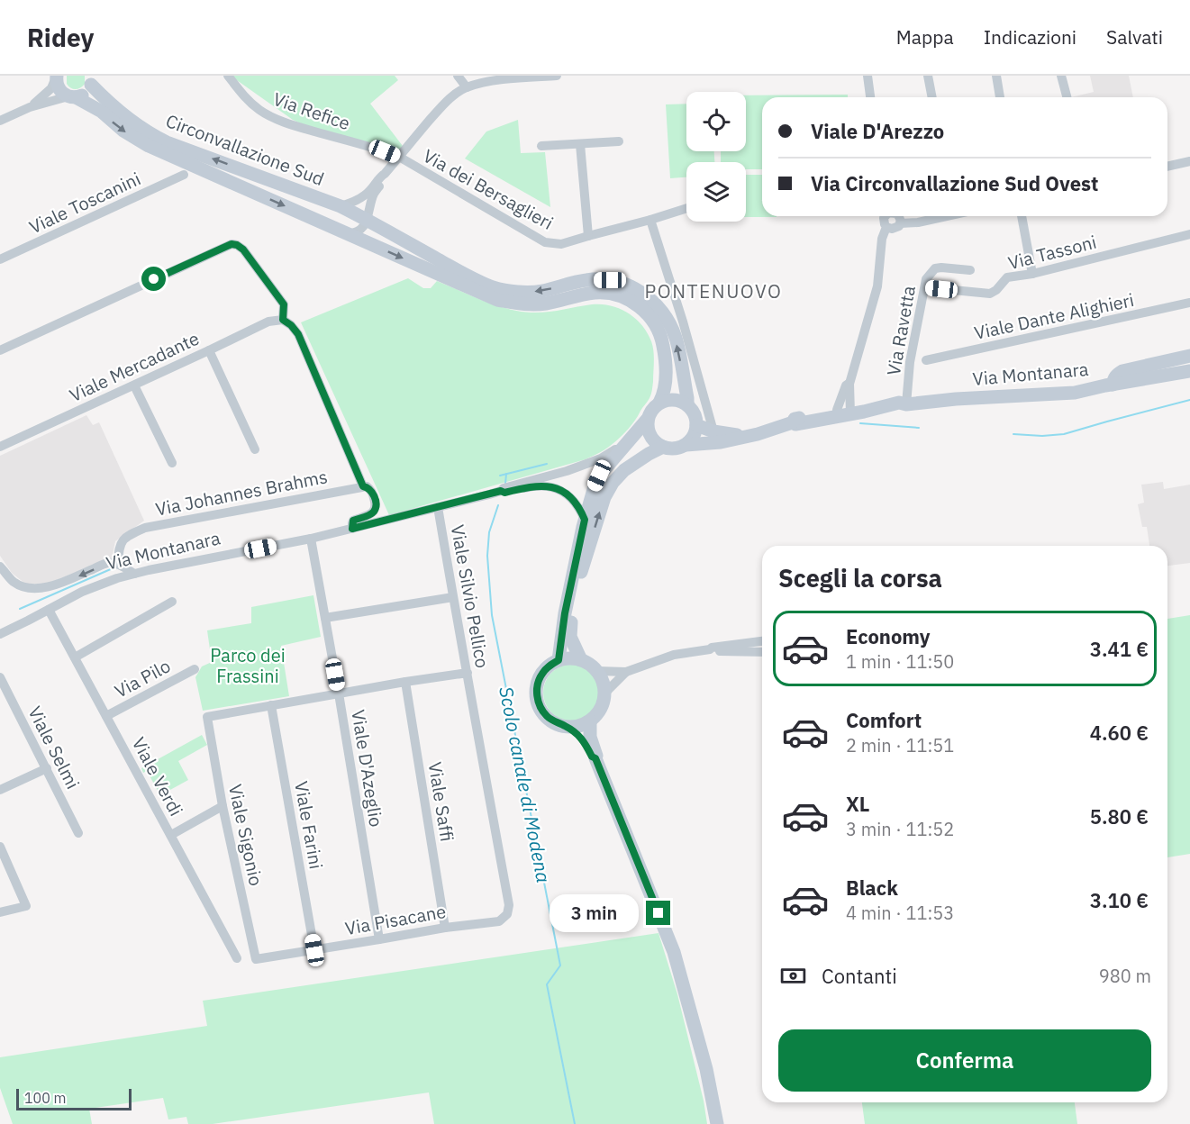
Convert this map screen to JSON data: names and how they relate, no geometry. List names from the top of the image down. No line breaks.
{"streets":{"main road":["Circonvallazione Sud","Via Montanara"],"street":["Via Refice","Via dei Bersaglieri","Viale Toscanini","Via Tassoni","Viale Dante Alighieri","Via Ravetta","Viale Mercadante","Via Johannes Brahms","Viale Silvio Pellico","Via Pilo","Viale Selmi","Viale D'Azeglio","Viale Verdi","Viale Saffi","Viale Farini","Viale Sigonio","Via Pisacane"]},"crossings":[["Via Refice","Via dei Bersaglieri"],["Circonvallazione Sud","Via Montanara"],["Via Tassoni","Via Ravetta"],["Via Ravetta","Via Montanara"],["Via Montanara","Viale Silvio Pellico"],["Via Montanara","Viale D'Azeglio"],["Via Montanara","Viale Verdi"],["Viale Silvio Pellico","Via Pisacane"],["Via Pilo","Viale Verdi"],["Viale D'Azeglio","Via Pisacane"],["Viale Saffi","Via Pisacane"],["Viale Farini","Viale Sigonio"],["Viale Farini","Via Pisacane"],["Viale Sigonio","Via Pisacane"]],"districts":["PONTENUOVO"],"water":["Scolo canale di Modena"],"parks":["Parco dei Frassini"],"scale_bar":"100 m","page":{"header":"Ridey","nav":["Mappa","Indicazioni","Salvati"],"banner":["Viale D'Arezzo","Via Circonvallazione Sud Ovest"],"heading":"Scegli la corsa","list":[{"name":"Economy","note":"1 min · 11:50","value":"3.41 €"},{"name":"Comfort","note":"2 min · 11:51","value":"4.60 €"},{"name":"XL","note":"3 min · 11:52","value":"5.80 €"},{"name":"Black","note":"4 min · 11:53","value":"3.10 €"}],"bubble":"3 min","pay":["Contanti","980 m"],"buttons":"Conferma","scale":"100 m"}}
